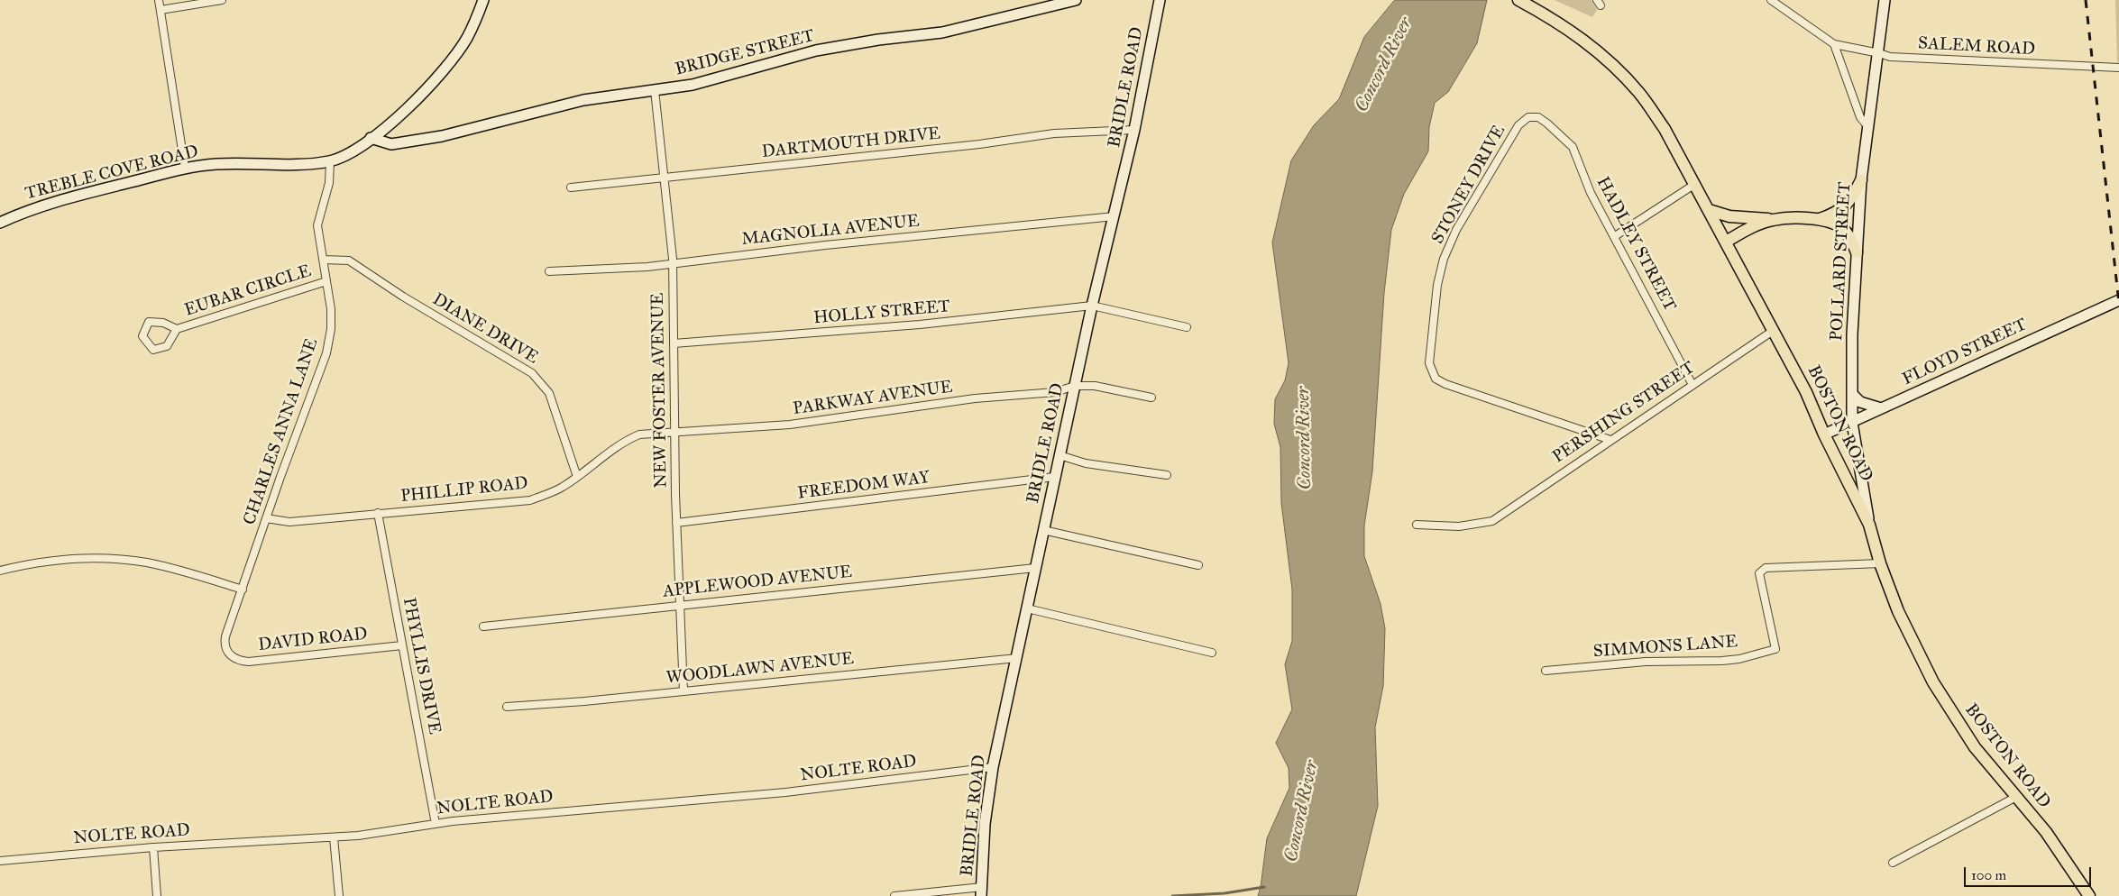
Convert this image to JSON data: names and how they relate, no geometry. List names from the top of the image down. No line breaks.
{"streets":{"main road":["BRIDGE STREET","BRIDLE ROAD","TREBLE COVE ROAD","POLLARD STREET","FLOYD STREET","BOSTON ROAD"],"street":["SALEM ROAD","DARTMOUTH DRIVE","STONEY DRIVE","MAGNOLIA AVENUE","HADLEY STREET","EUBAR CIRCLE","HOLLY STREET","DIANE DRIVE","NEW FOSTER AVENUE","PARKWAY AVENUE","PERSHING STREET","CHARLES ANNA LANE","FREEDOM WAY","PHILLIP ROAD","APPLEWOOD AVENUE","DAVID ROAD","SIMMONS LANE","PHYLLIS DRIVE","WOODLAWN AVENUE","NOLTE ROAD"]},"crossings":[["SALEM ROAD","POLLARD STREET"],["BRIDGE STREET","TREBLE COVE ROAD"],["BRIDGE STREET","NEW FOSTER AVENUE"],["BRIDLE ROAD","DARTMOUTH DRIVE"],["BRIDLE ROAD","MAGNOLIA AVENUE"],["BRIDLE ROAD","HOLLY STREET"],["BRIDLE ROAD","PARKWAY AVENUE"],["BRIDLE ROAD","FREEDOM WAY"],["BRIDLE ROAD","APPLEWOOD AVENUE"],["BRIDLE ROAD","WOODLAWN AVENUE"],["BRIDLE ROAD","NOLTE ROAD"],["DARTMOUTH DRIVE","NEW FOSTER AVENUE"],["TREBLE COVE ROAD","CHARLES ANNA LANE"],["STONEY DRIVE","HADLEY STREET"],["STONEY DRIVE","PERSHING STREET"],["MAGNOLIA AVENUE","NEW FOSTER AVENUE"],["HADLEY STREET","PERSHING STREET"],["POLLARD STREET","FLOYD STREET"],["POLLARD STREET","BOSTON ROAD"],["EUBAR CIRCLE","CHARLES ANNA LANE"],["HOLLY STREET","NEW FOSTER AVENUE"],["DIANE DRIVE","CHARLES ANNA LANE"],["DIANE DRIVE","PHILLIP ROAD"],["FLOYD STREET","BOSTON ROAD"],["NEW FOSTER AVENUE","PARKWAY AVENUE"],["NEW FOSTER AVENUE","FREEDOM WAY"],["NEW FOSTER AVENUE","PHILLIP ROAD"],["NEW FOSTER AVENUE","APPLEWOOD AVENUE"],["NEW FOSTER AVENUE","WOODLAWN AVENUE"],["PARKWAY AVENUE","PHILLIP ROAD"],["PERSHING STREET","BOSTON ROAD"],["BOSTON ROAD","SIMMONS LANE"],["CHARLES ANNA LANE","PHILLIP ROAD"],["CHARLES ANNA LANE","DAVID ROAD"],["PHILLIP ROAD","PHYLLIS DRIVE"],["DAVID ROAD","PHYLLIS DRIVE"],["PHYLLIS DRIVE","NOLTE ROAD"]],"water":["Concord River"],"scale_bar":"100 m"}
